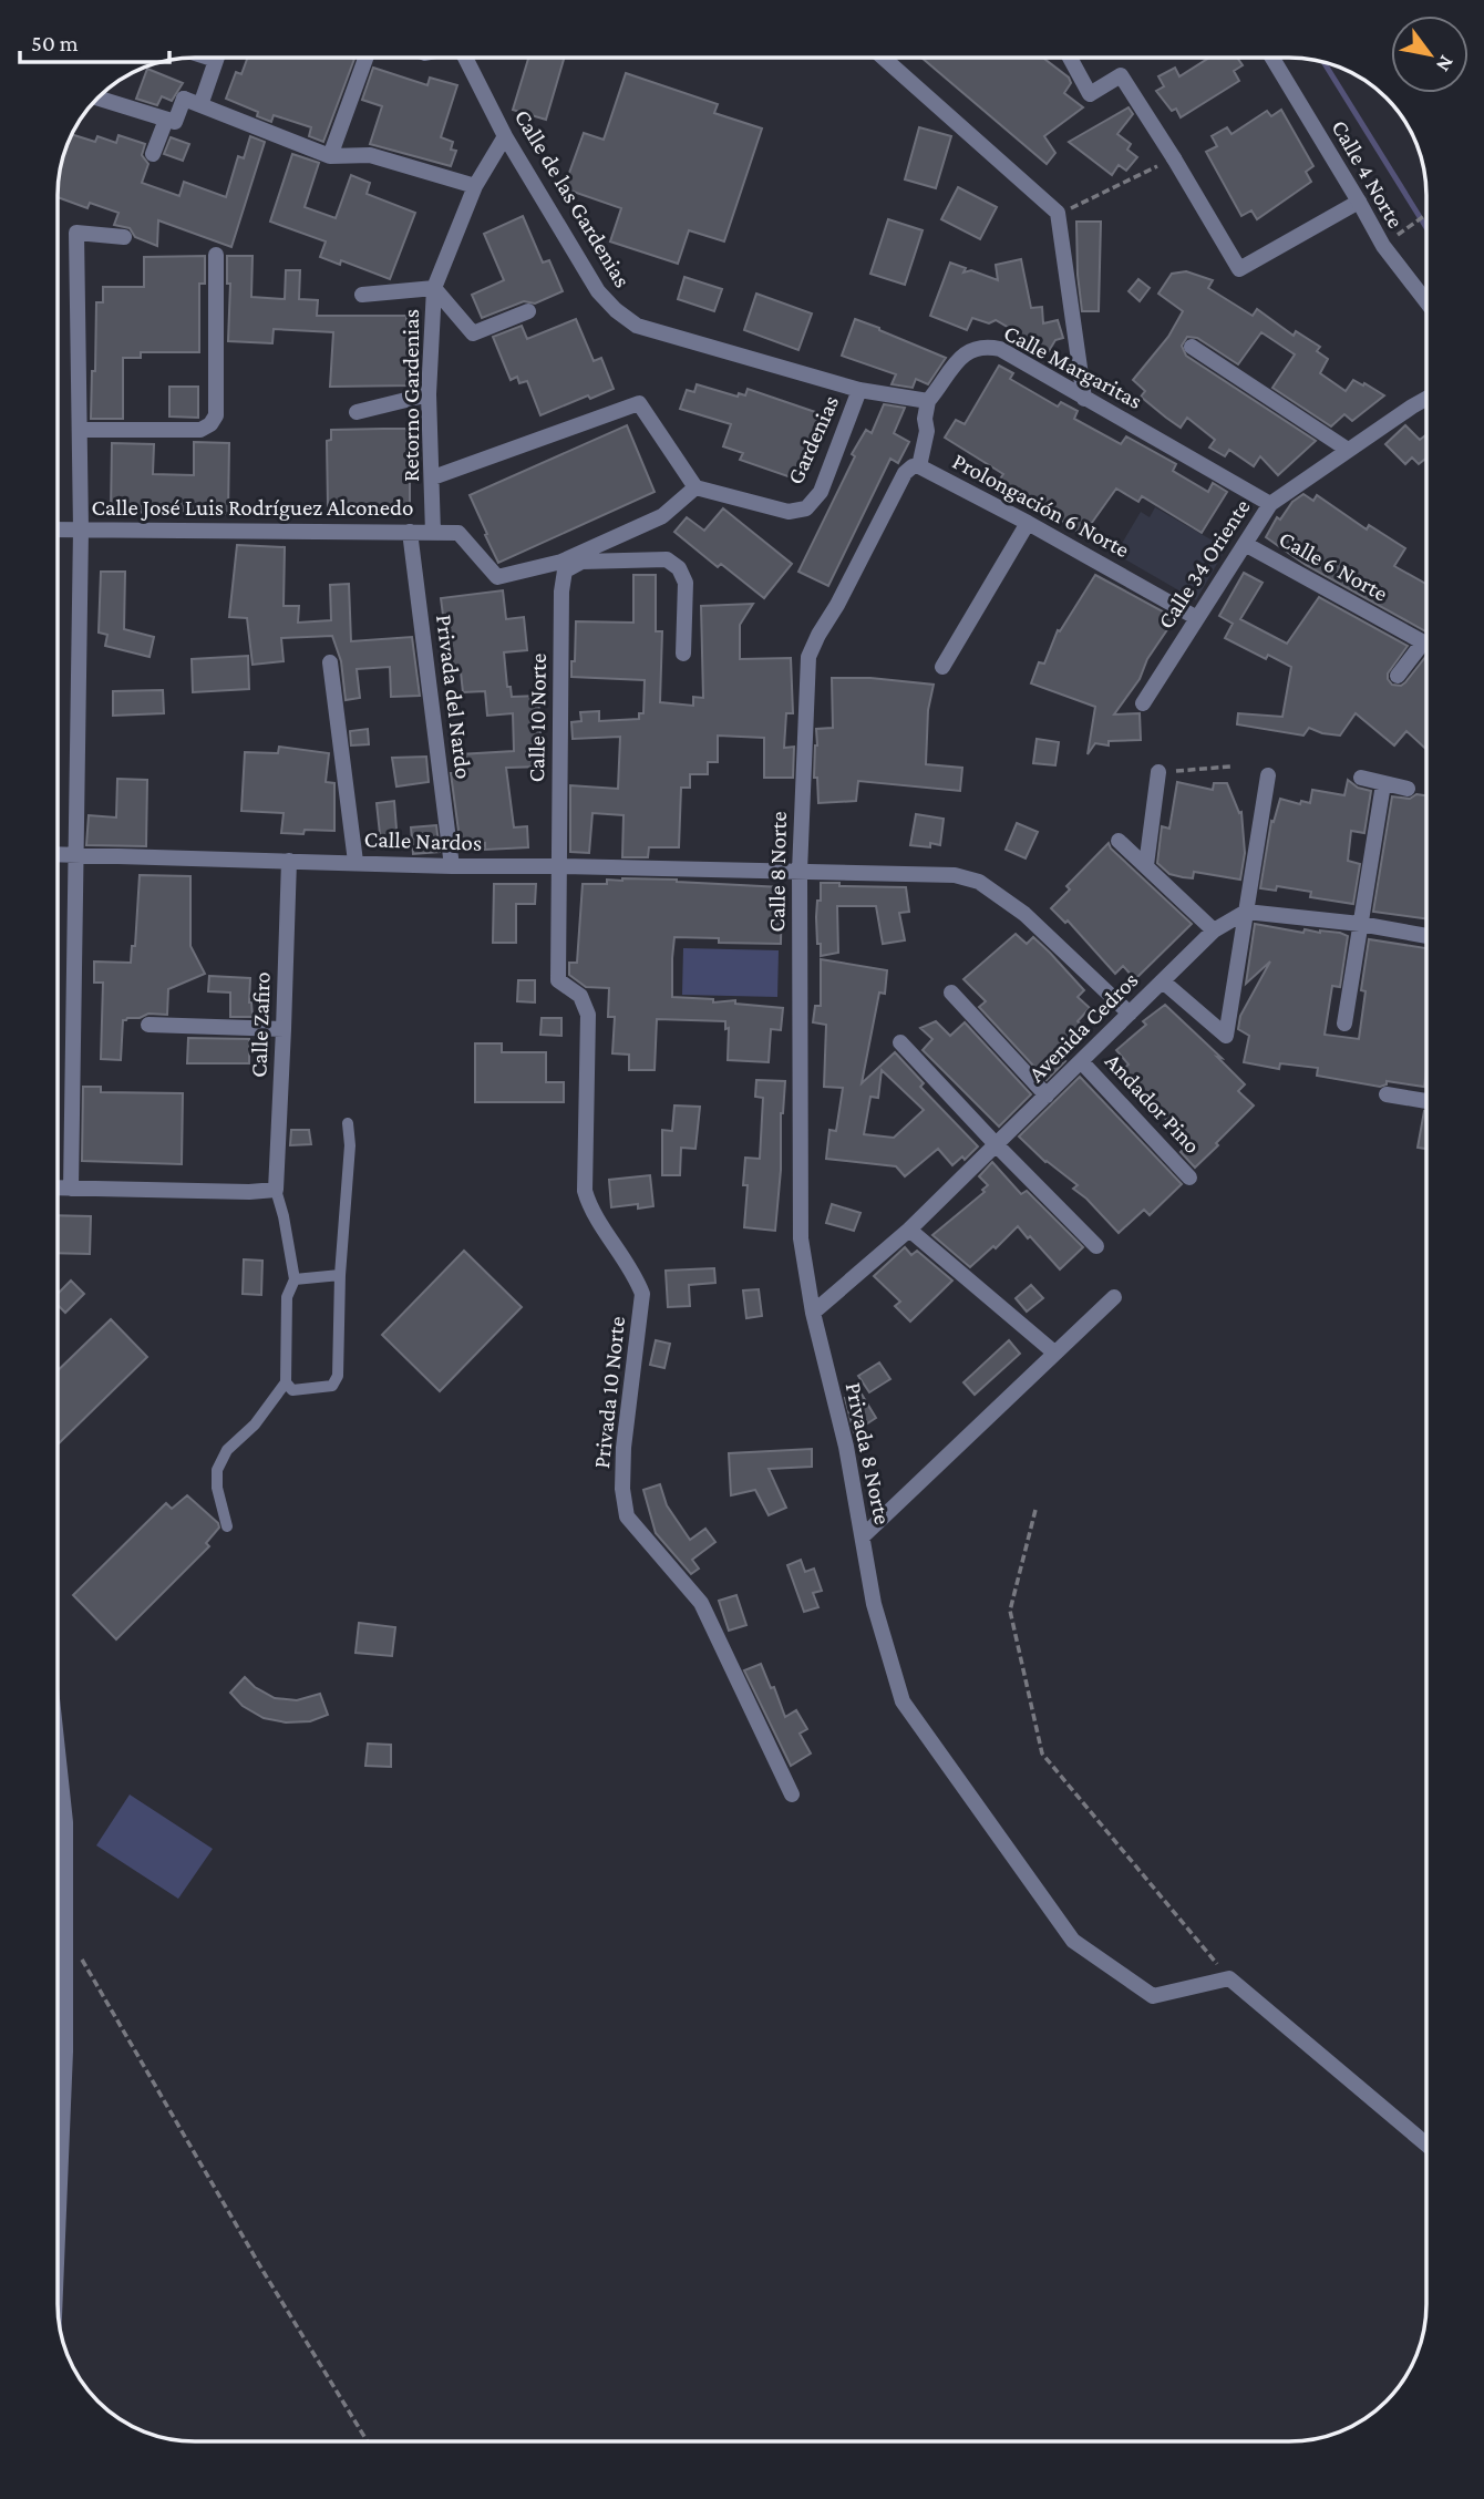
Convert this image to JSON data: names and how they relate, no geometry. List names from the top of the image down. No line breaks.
{"streets":{"street":["Calle 4 Norte","Calle de las Gardenias","Calle Margaritas","Retorno Gardenias","Gardenias","Prolongación 6 Norte","Calle José Luis Rodríguez Alconedo","Calle 34 Oriente","Calle 6 Norte","Privada del Nardo","Calle 10 Norte","Calle Nardos","Calle 8 Norte","Calle Zafiro","Avenida Cedros","Andador Pino","Privada 10 Norte","Privada 8 Norte"]},"crossings":[["Calle de las Gardenias","Retorno Gardenias"],["Calle de las Gardenias","Gardenias"],["Calle Margaritas","Prolongación 6 Norte"],["Calle Margaritas","Calle 34 Oriente"],["Retorno Gardenias","Calle José Luis Rodríguez Alconedo"],["Prolongación 6 Norte","Calle 34 Oriente"],["Prolongación 6 Norte","Calle 8 Norte"],["Calle José Luis Rodríguez Alconedo","Privada del Nardo"],["Calle José Luis Rodríguez Alconedo","Calle 10 Norte"],["Calle 34 Oriente","Calle 6 Norte"],["Privada del Nardo","Calle Nardos"],["Calle 10 Norte","Calle Nardos"],["Calle 10 Norte","Privada 10 Norte"],["Calle Nardos","Calle 8 Norte"],["Calle Nardos","Calle Zafiro"],["Calle Nardos","Avenida Cedros"],["Calle 8 Norte","Avenida Cedros"],["Calle 8 Norte","Privada 8 Norte"],["Avenida Cedros","Andador Pino"],["Avenida Cedros","Privada 8 Norte"]],"scale_bar":"50 m","north":"bottom right"}
